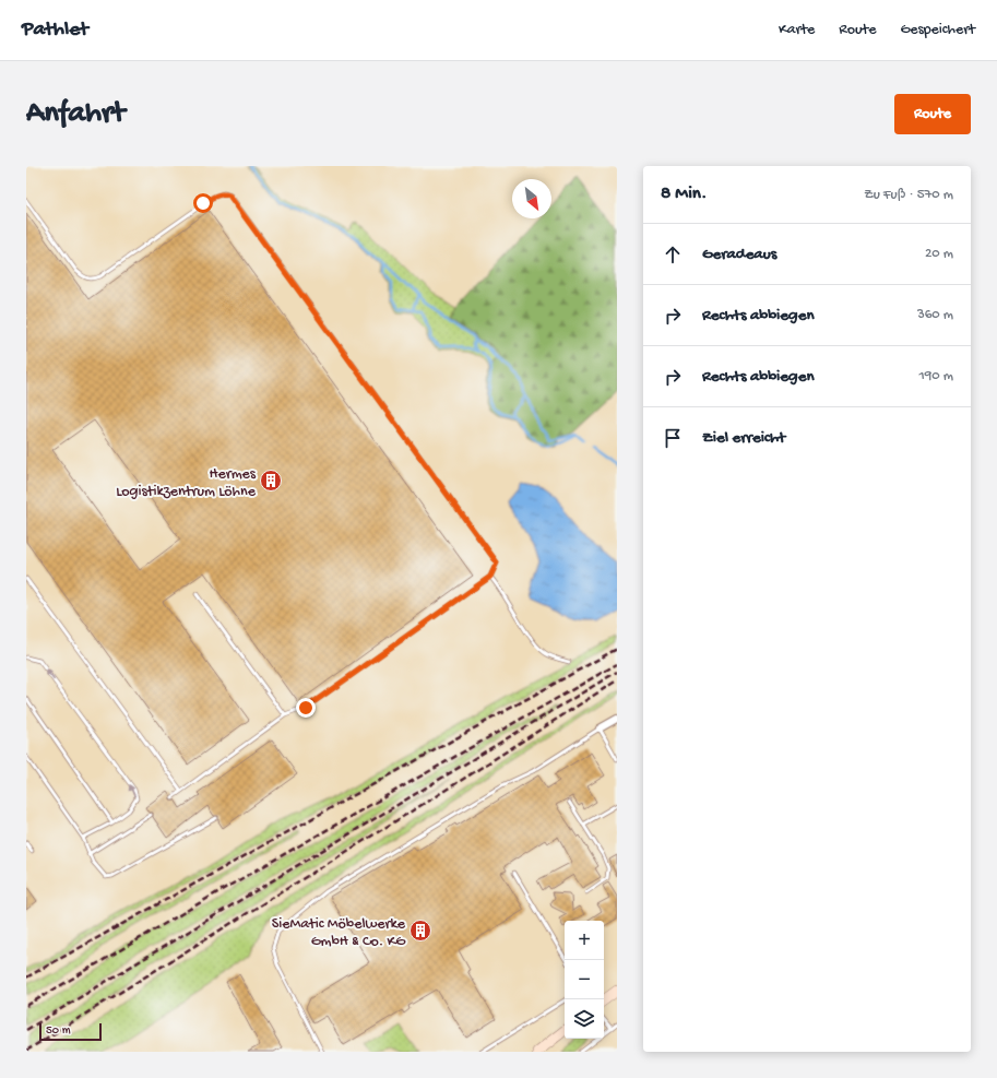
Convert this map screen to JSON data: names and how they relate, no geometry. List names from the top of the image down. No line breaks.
{"places":{"building":["Hermes Logistikzentrum Löhne","SieMatic Möbelwerke GmbH & Co. KG"]},"scale_bar":"50 m","north":"bottom right","page":{"header":"Pathlet","nav":["Karte","Route","Gespeichert"],"buttons":"Route","title":"Anfahrt","heading":["8 Min.","Zu Fuß · 570 m"],"list":[["Geradeaus","20 m"],["Rechts abbiegen","360 m"],["Rechts abbiegen","190 m"],"Ziel erreicht"],"map_buttons":["+","−"],"scale":"50 m"}}
